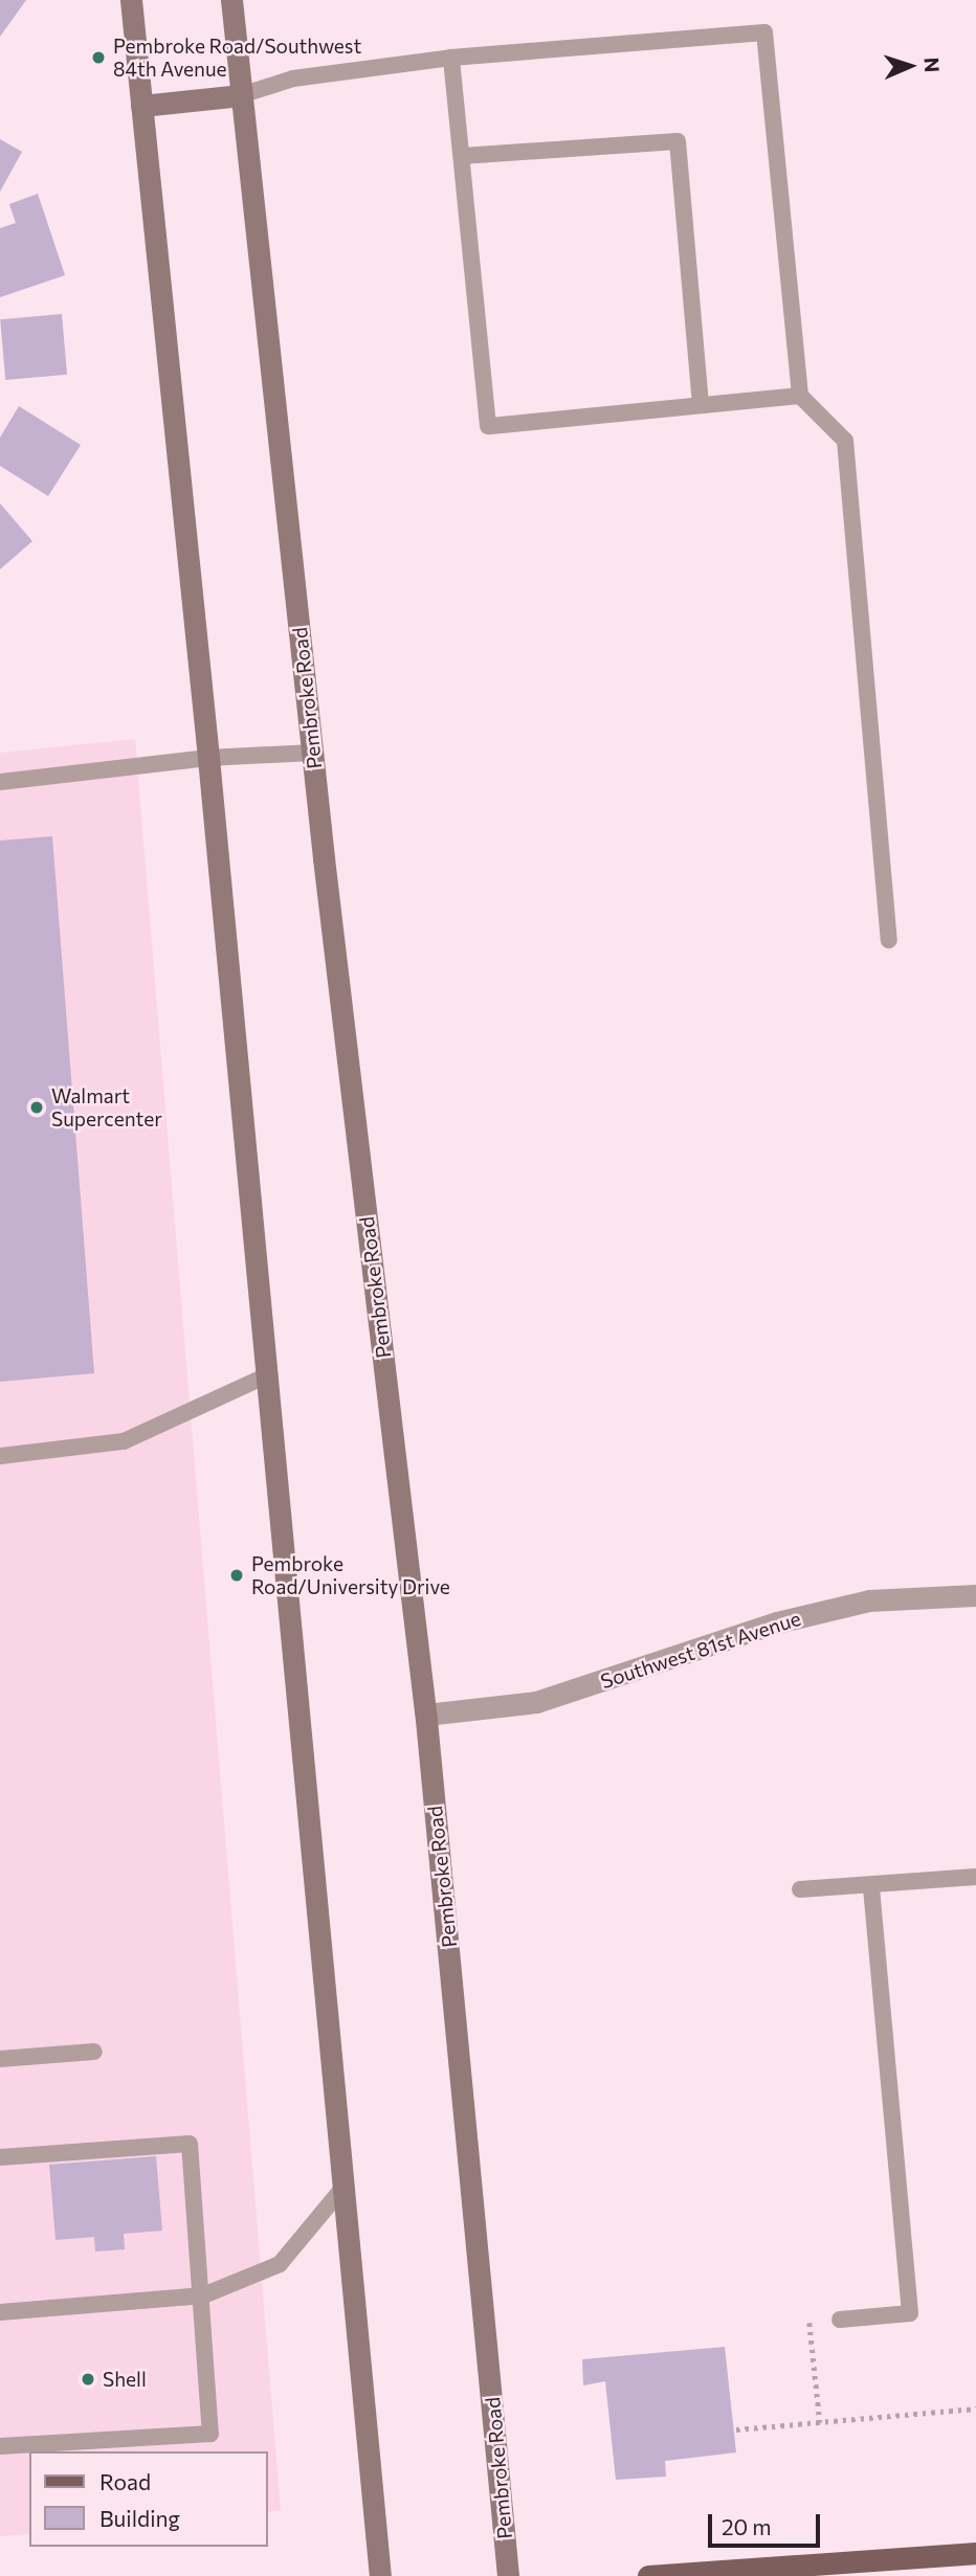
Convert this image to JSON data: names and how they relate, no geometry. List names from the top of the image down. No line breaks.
{"streets":{"main road":["Pembroke Road"],"street":["Southwest 81st Avenue"]},"crossings":[["Pembroke Road","Southwest 81st Avenue"]],"places":["Pembroke Road/Southwest 84th Avenue","Walmart Supercenter","Pembroke Road/University Drive","Shell"],"legend":["Road","Building"],"scale_bar":"20 m","north":"right"}
